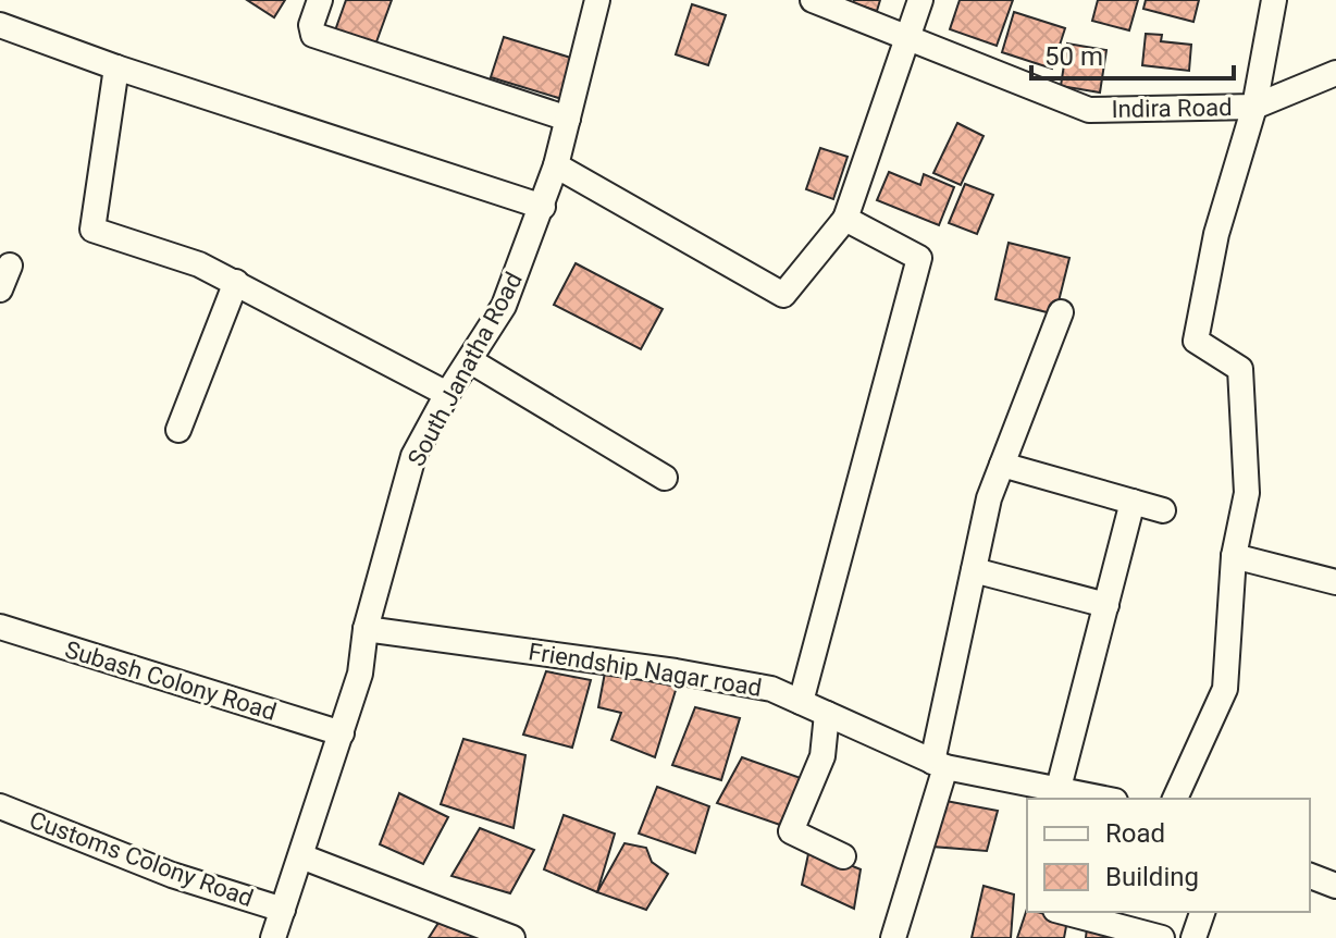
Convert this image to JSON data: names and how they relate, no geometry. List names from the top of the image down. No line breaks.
{"streets":{"street":["Indira Road","South Janatha Road","Friendship Nagar road","Subash Colony Road","Customs Colony Road"]},"crossings":[["South Janatha Road","Friendship Nagar road"],["South Janatha Road","Subash Colony Road"],["South Janatha Road","Customs Colony Road"]],"legend":["Road","Building"],"scale_bar":"50 m"}
